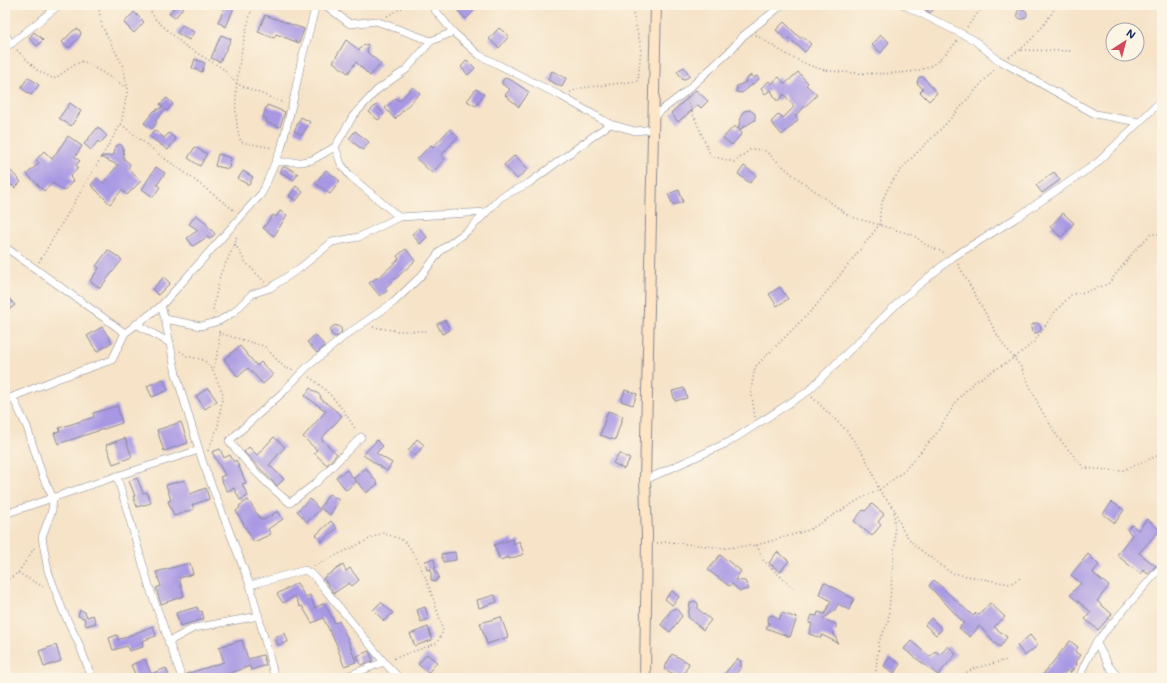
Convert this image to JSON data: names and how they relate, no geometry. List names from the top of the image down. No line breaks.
{"north":"top right"}
